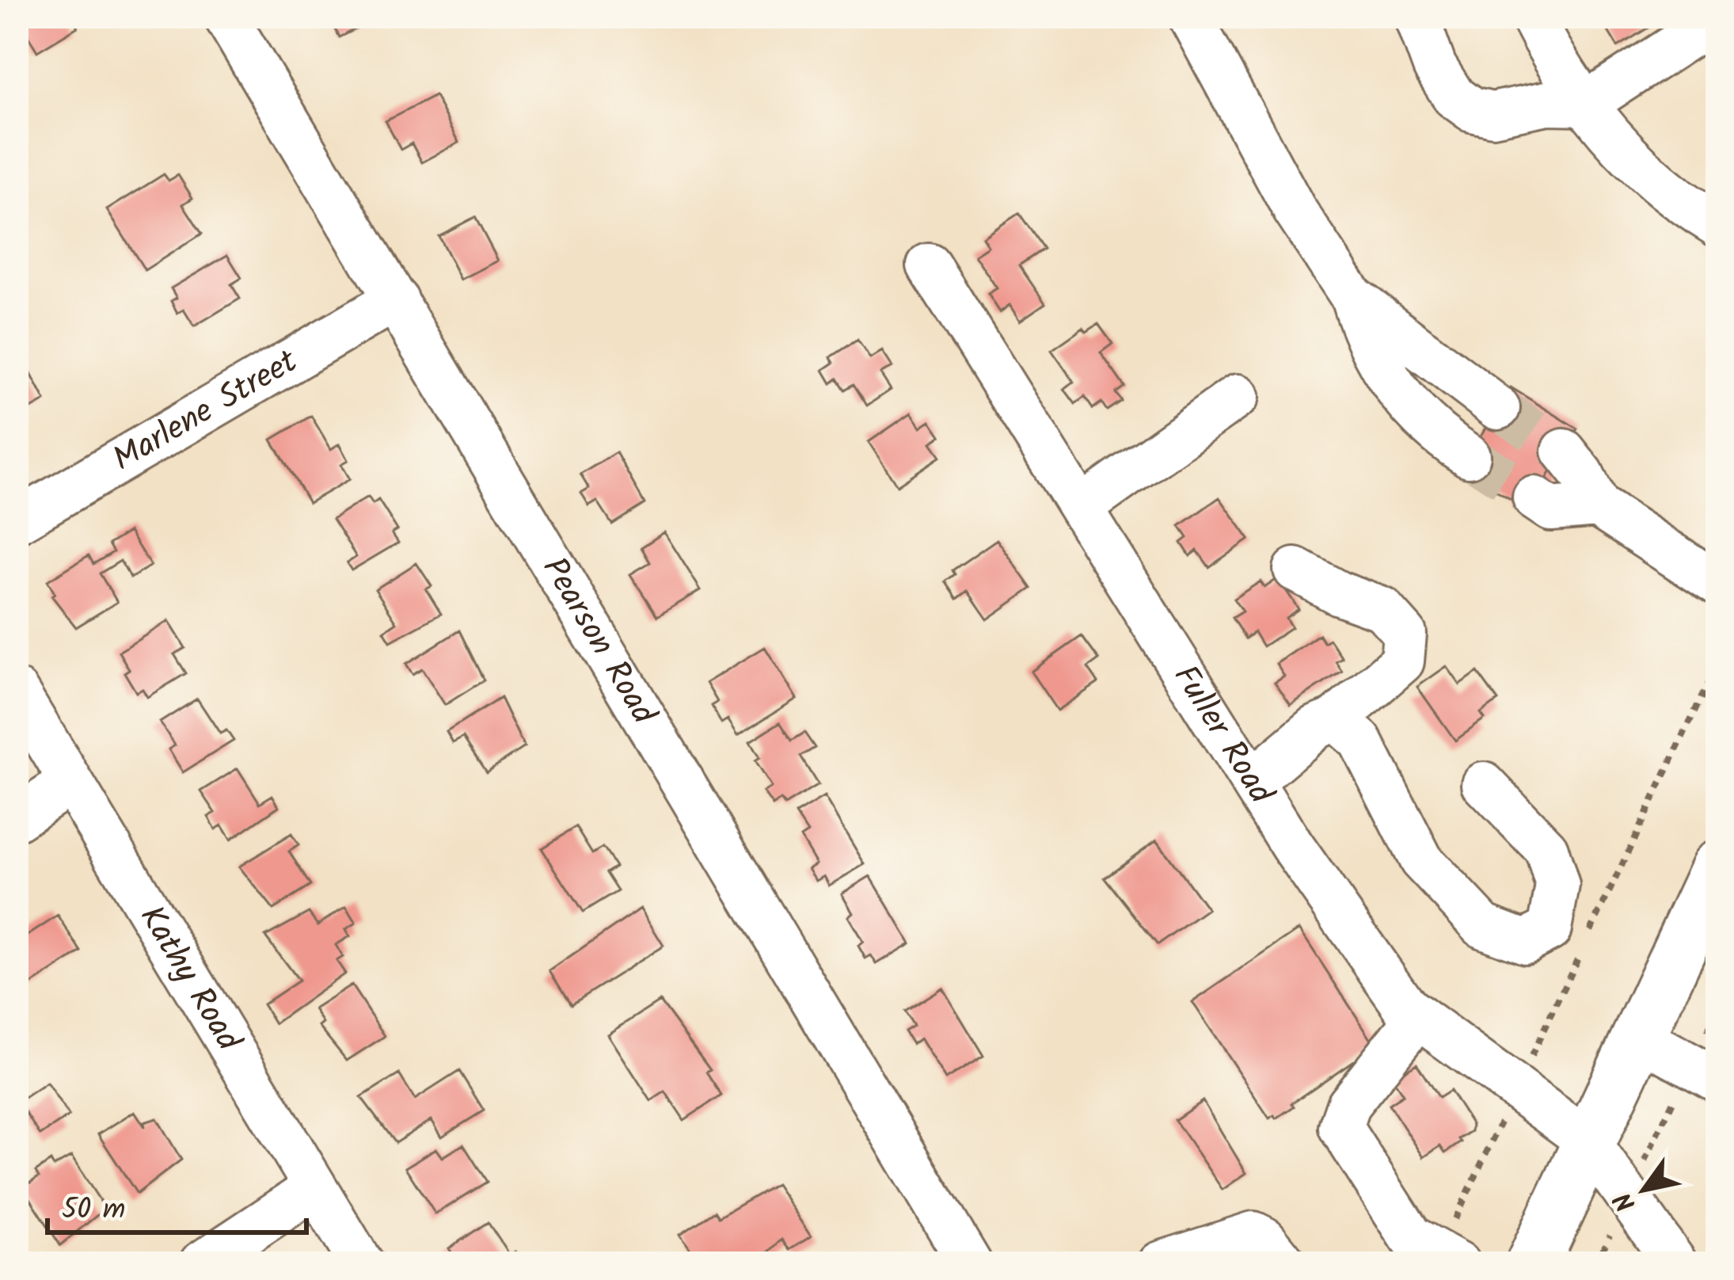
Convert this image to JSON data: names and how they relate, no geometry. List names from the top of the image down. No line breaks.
{"streets":{"street":["Marlene Street","Pearson Road","Fuller Road","Kathy Road"]},"crossings":[["Marlene Street","Pearson Road"]],"scale_bar":"50 m","north":"bottom left"}
